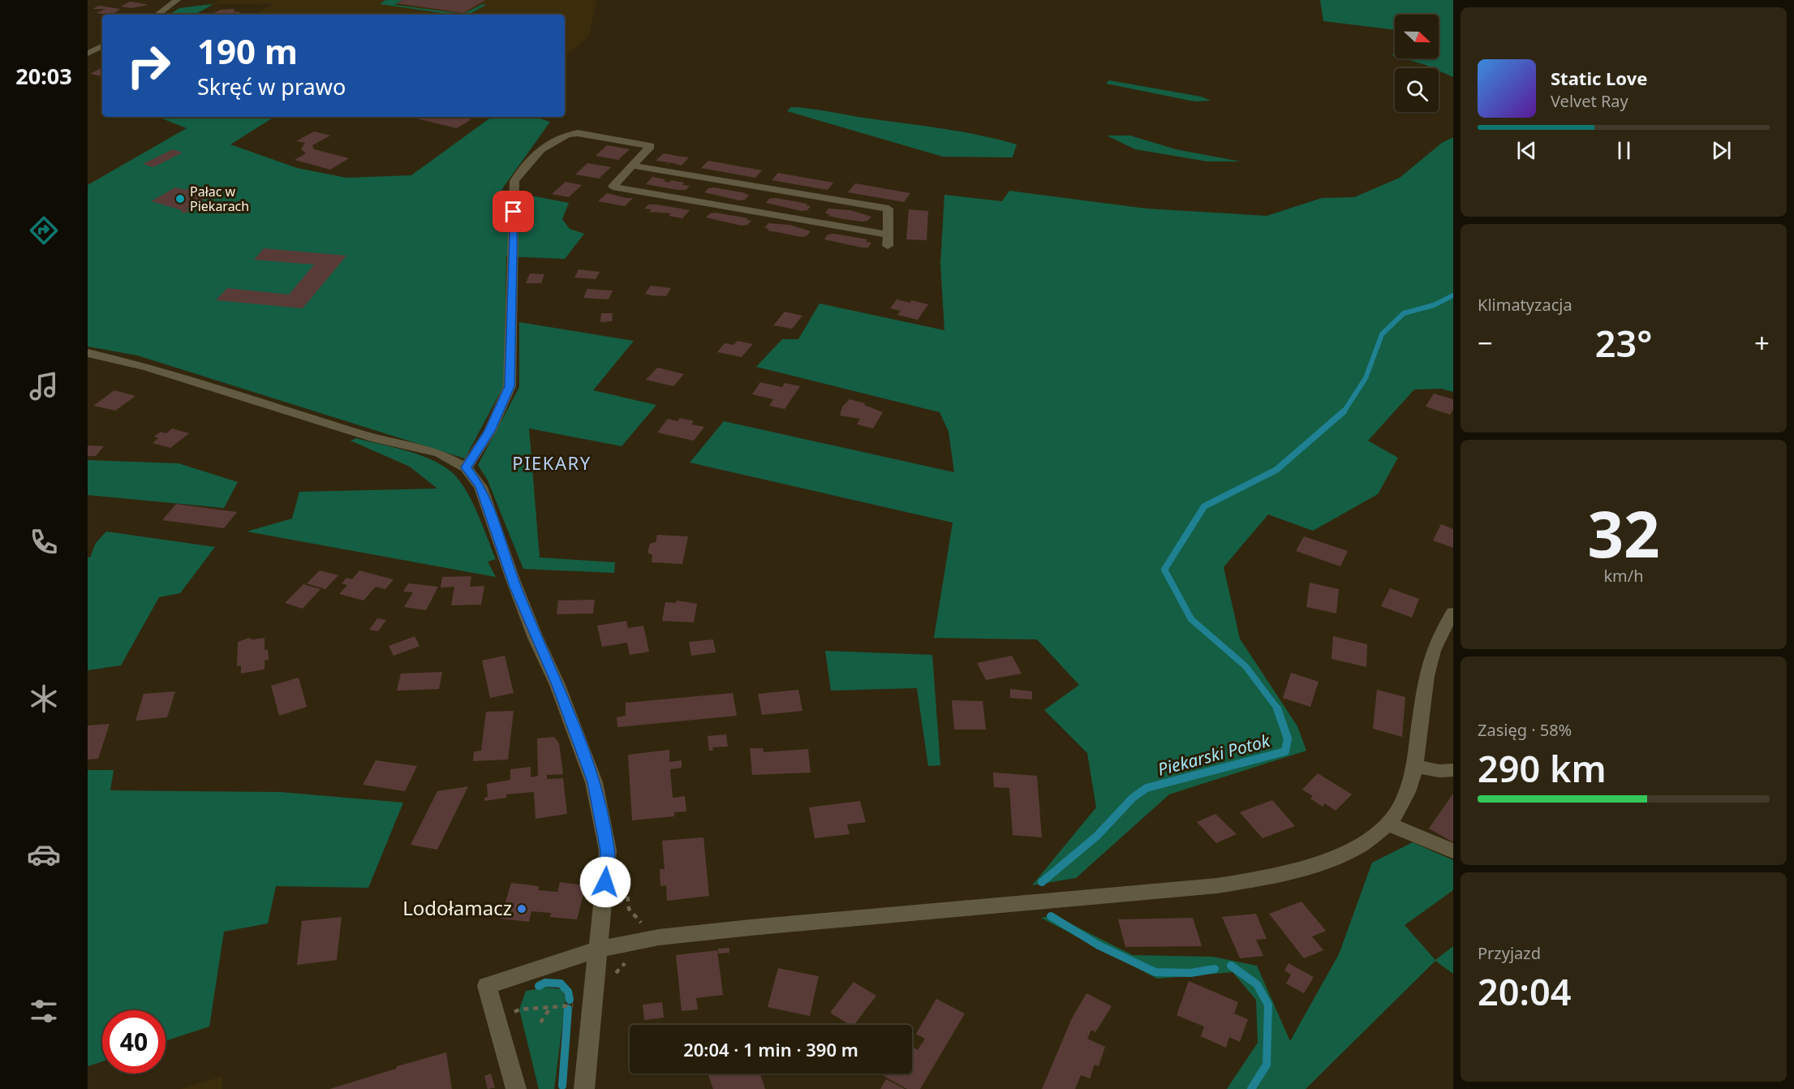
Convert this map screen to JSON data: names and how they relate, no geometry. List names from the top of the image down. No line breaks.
{"districts":["PIEKARY"],"water":["Piekarski Potok"],"places":["Pałac w Piekarach","Lodołamacz"],"north":"right","page":{"tabs":"20:03","turn":["190 m","Skręć w prawo"],"song":["Static Love","Velvet Ray"],"tile":["Klimatyzacja",["32","km/h"],["Zasięg · 58%","290 km"],["Przyjazd","20:04"]],"heat":["−","23°","+"],"limit":"40","trip":"20:04 · 1 min · 390 m"}}
